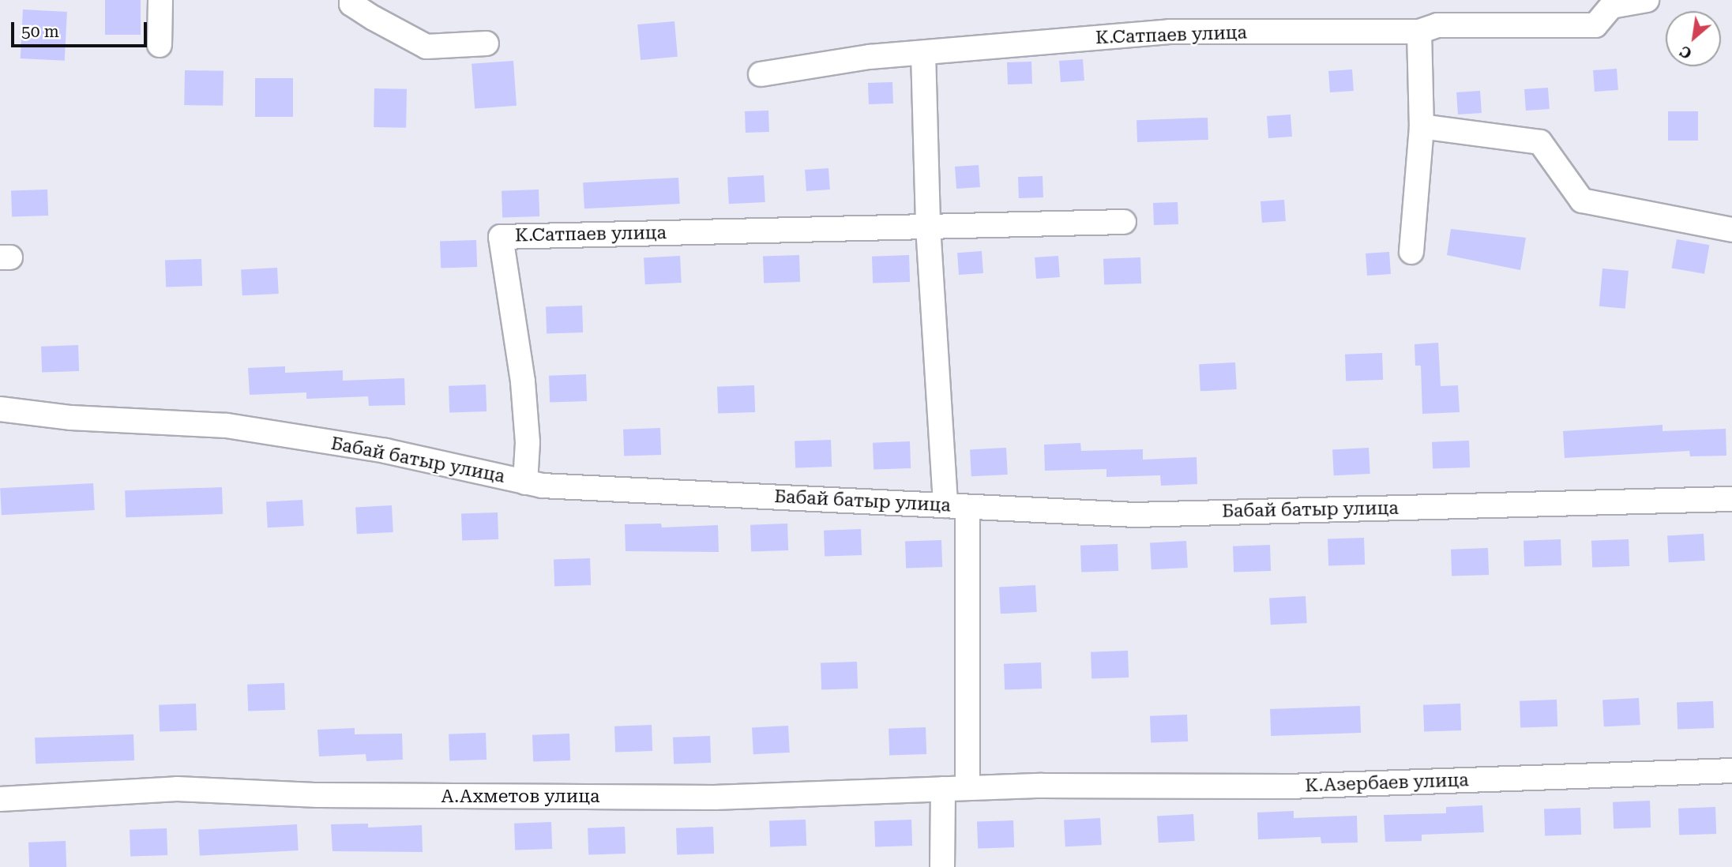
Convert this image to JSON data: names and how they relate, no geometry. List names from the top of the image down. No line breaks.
{"streets":{"street":["К.Сатпаев улица","Бабай батыр улица","К.Азербаев улица","А.Ахметов улица"]},"crossings":[["К.Сатпаев улица","Бабай батыр улица"],["К.Азербаев улица","А.Ахметов улица"]],"scale_bar":"50 m","north":"bottom left"}
